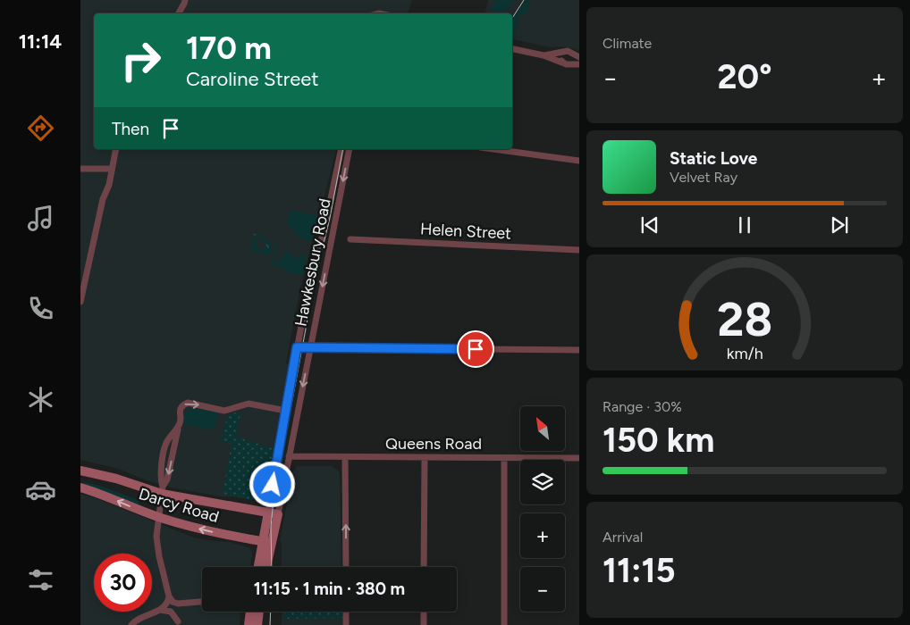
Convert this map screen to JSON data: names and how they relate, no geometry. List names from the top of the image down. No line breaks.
{"streets":{"street":["Helen Street","Hawkesbury Road","Queens Road","Darcy Road"]},"crossings":[["Hawkesbury Road","Queens Road"],["Hawkesbury Road","Darcy Road"]],"north":"top left","page":{"tabs":"11:14","tile":["Climate",["Range · 30%","150 km"],["Arrival","11:15"]],"turn":["170 m","Caroline Street"],"heat":["−","20°","+"],"then":"Then","song":["Static Love","Velvet Ray"],"map_buttons":["+","−"],"limit":"30","trip":"11:15 · 1 min · 380 m","gauge":["28","km/h"]}}
